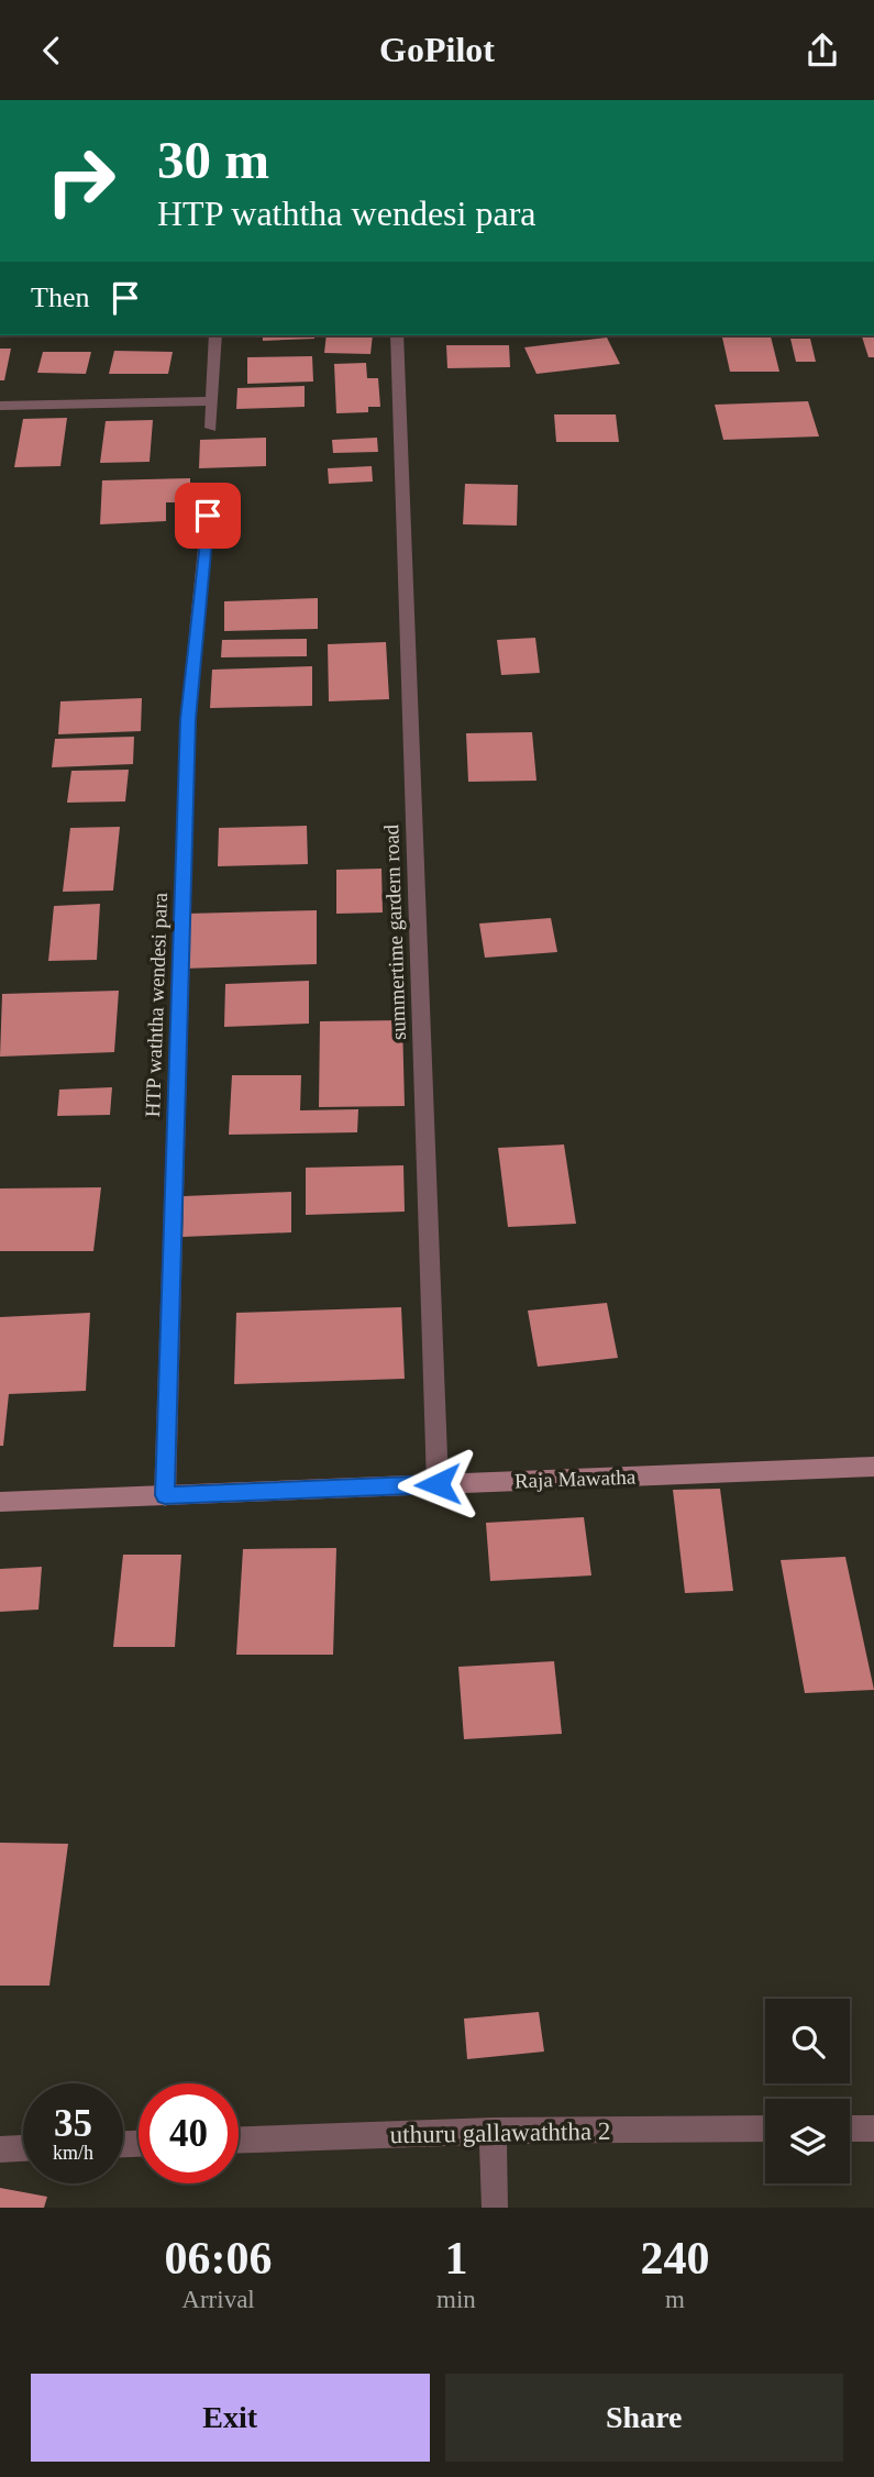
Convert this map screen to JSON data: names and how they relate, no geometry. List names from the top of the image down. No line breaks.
{"streets":{"street":["summertime gardern road","HTP waththa wendesi para","Raja Mawatha","uthuru gallawaththa 2"]},"crossings":[["summertime gardern road","Raja Mawatha"],["HTP waththa wendesi para","Raja Mawatha"]],"page":{"header":"GoPilot","turn":["30 m","HTP waththa wendesi para"],"then":"Then","speed":"35 km/h","limit":"40","eta":["06:06","Arrival","1","min","240","m"],"buttons":["Exit","Share"]}}
